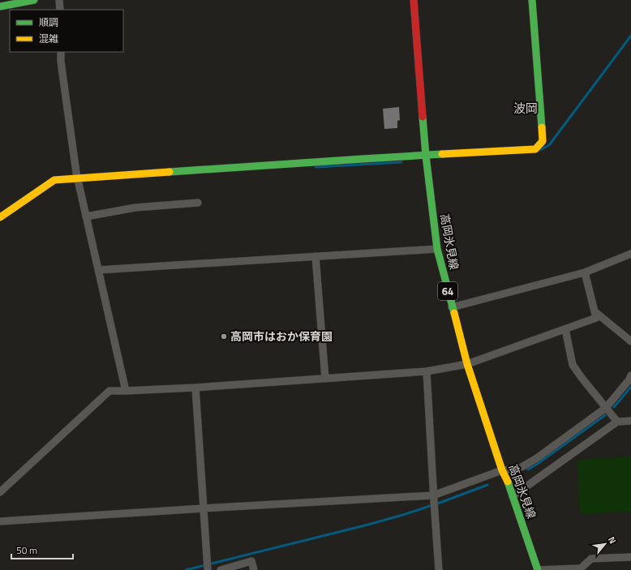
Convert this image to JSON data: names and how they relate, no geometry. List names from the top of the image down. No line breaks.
{"streets":{"street":["高岡氷見線","64"]},"districts":["波岡"],"places":["高岡市はおか保育園"],"legend":["順調","混雑"],"scale_bar":"50 m","north":"top right"}
